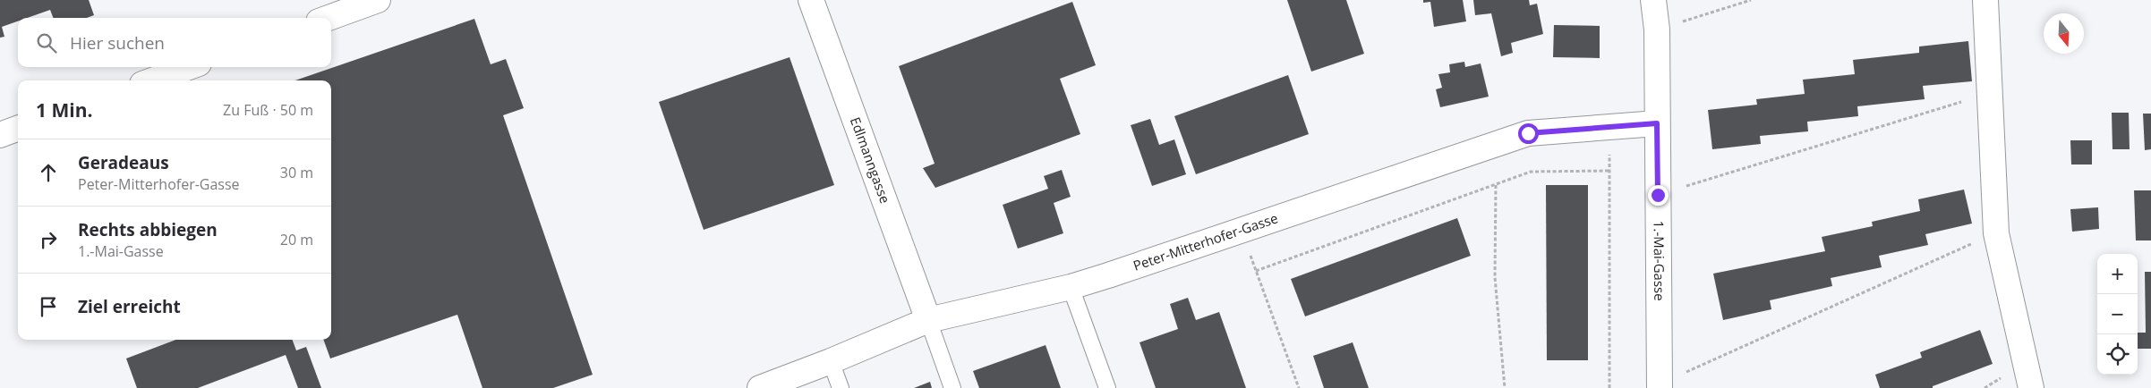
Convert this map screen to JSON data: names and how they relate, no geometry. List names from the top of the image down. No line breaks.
{"streets":{"street":["Edlmanngasse","Peter-Mitterhofer-Gasse","1.-Mai-Gasse"]},"crossings":[["Edlmanngasse","Peter-Mitterhofer-Gasse"],["Peter-Mitterhofer-Gasse","1.-Mai-Gasse"]],"north":"bottom","page":{"search":"Hier suchen","heading":["1 Min.","Zu Fuß · 50 m"],"list":[["Geradeaus","Peter-Mitterhofer-Gasse","30 m"],["Rechts abbiegen","1.-Mai-Gasse","20 m"],"Ziel erreicht"],"map_buttons":["+","−"]}}
